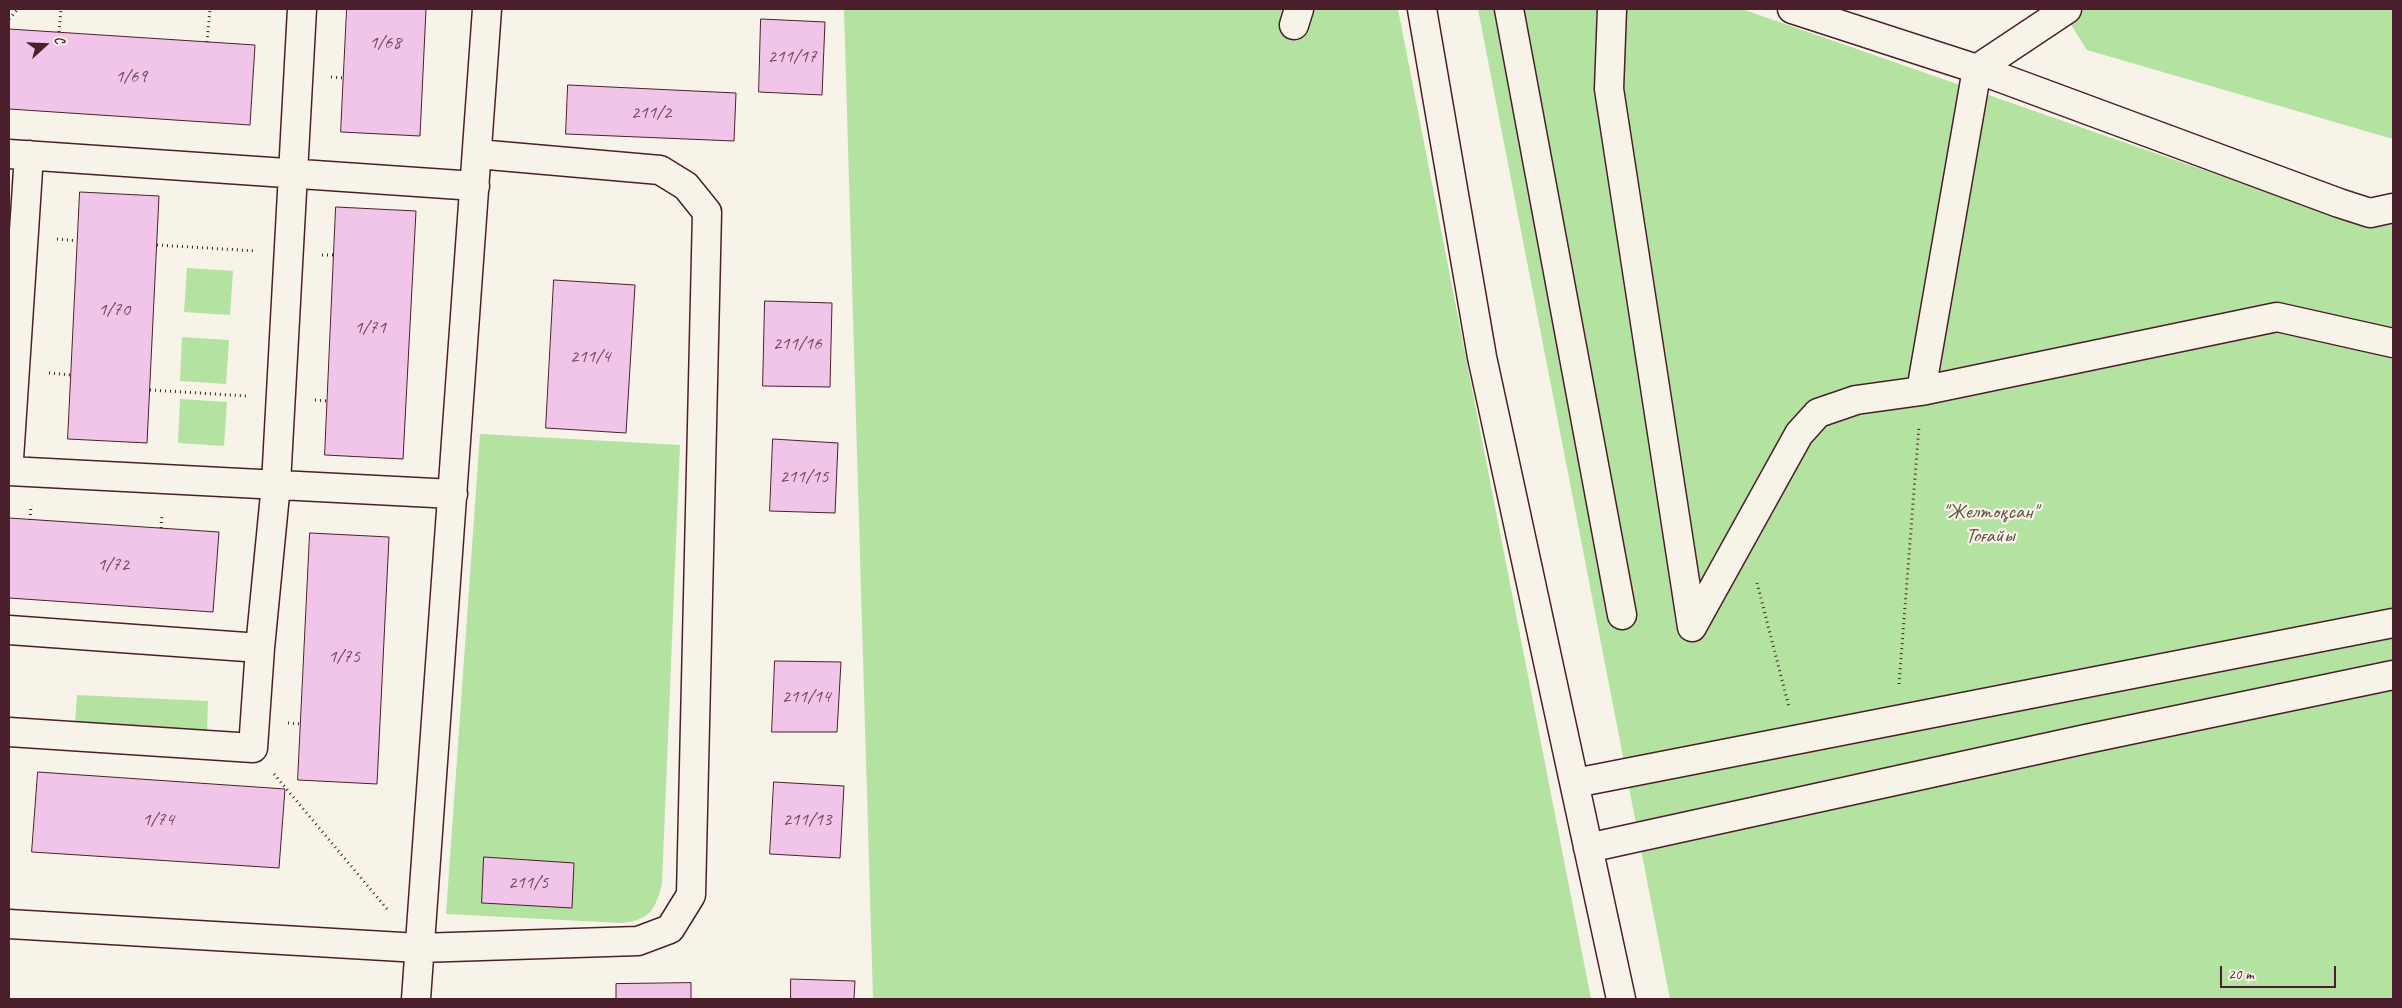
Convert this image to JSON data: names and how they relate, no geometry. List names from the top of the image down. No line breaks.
{"parks":["\"Желтоқсан\" Тоғайы"],"house_numbers":["1/68","211/17","1/69","211/2","1/70","1/71","211/16","211/4","211/15","1/72","1/75","211/14","1/74","211/13","211/5"],"scale_bar":"20 m","north":"right"}
